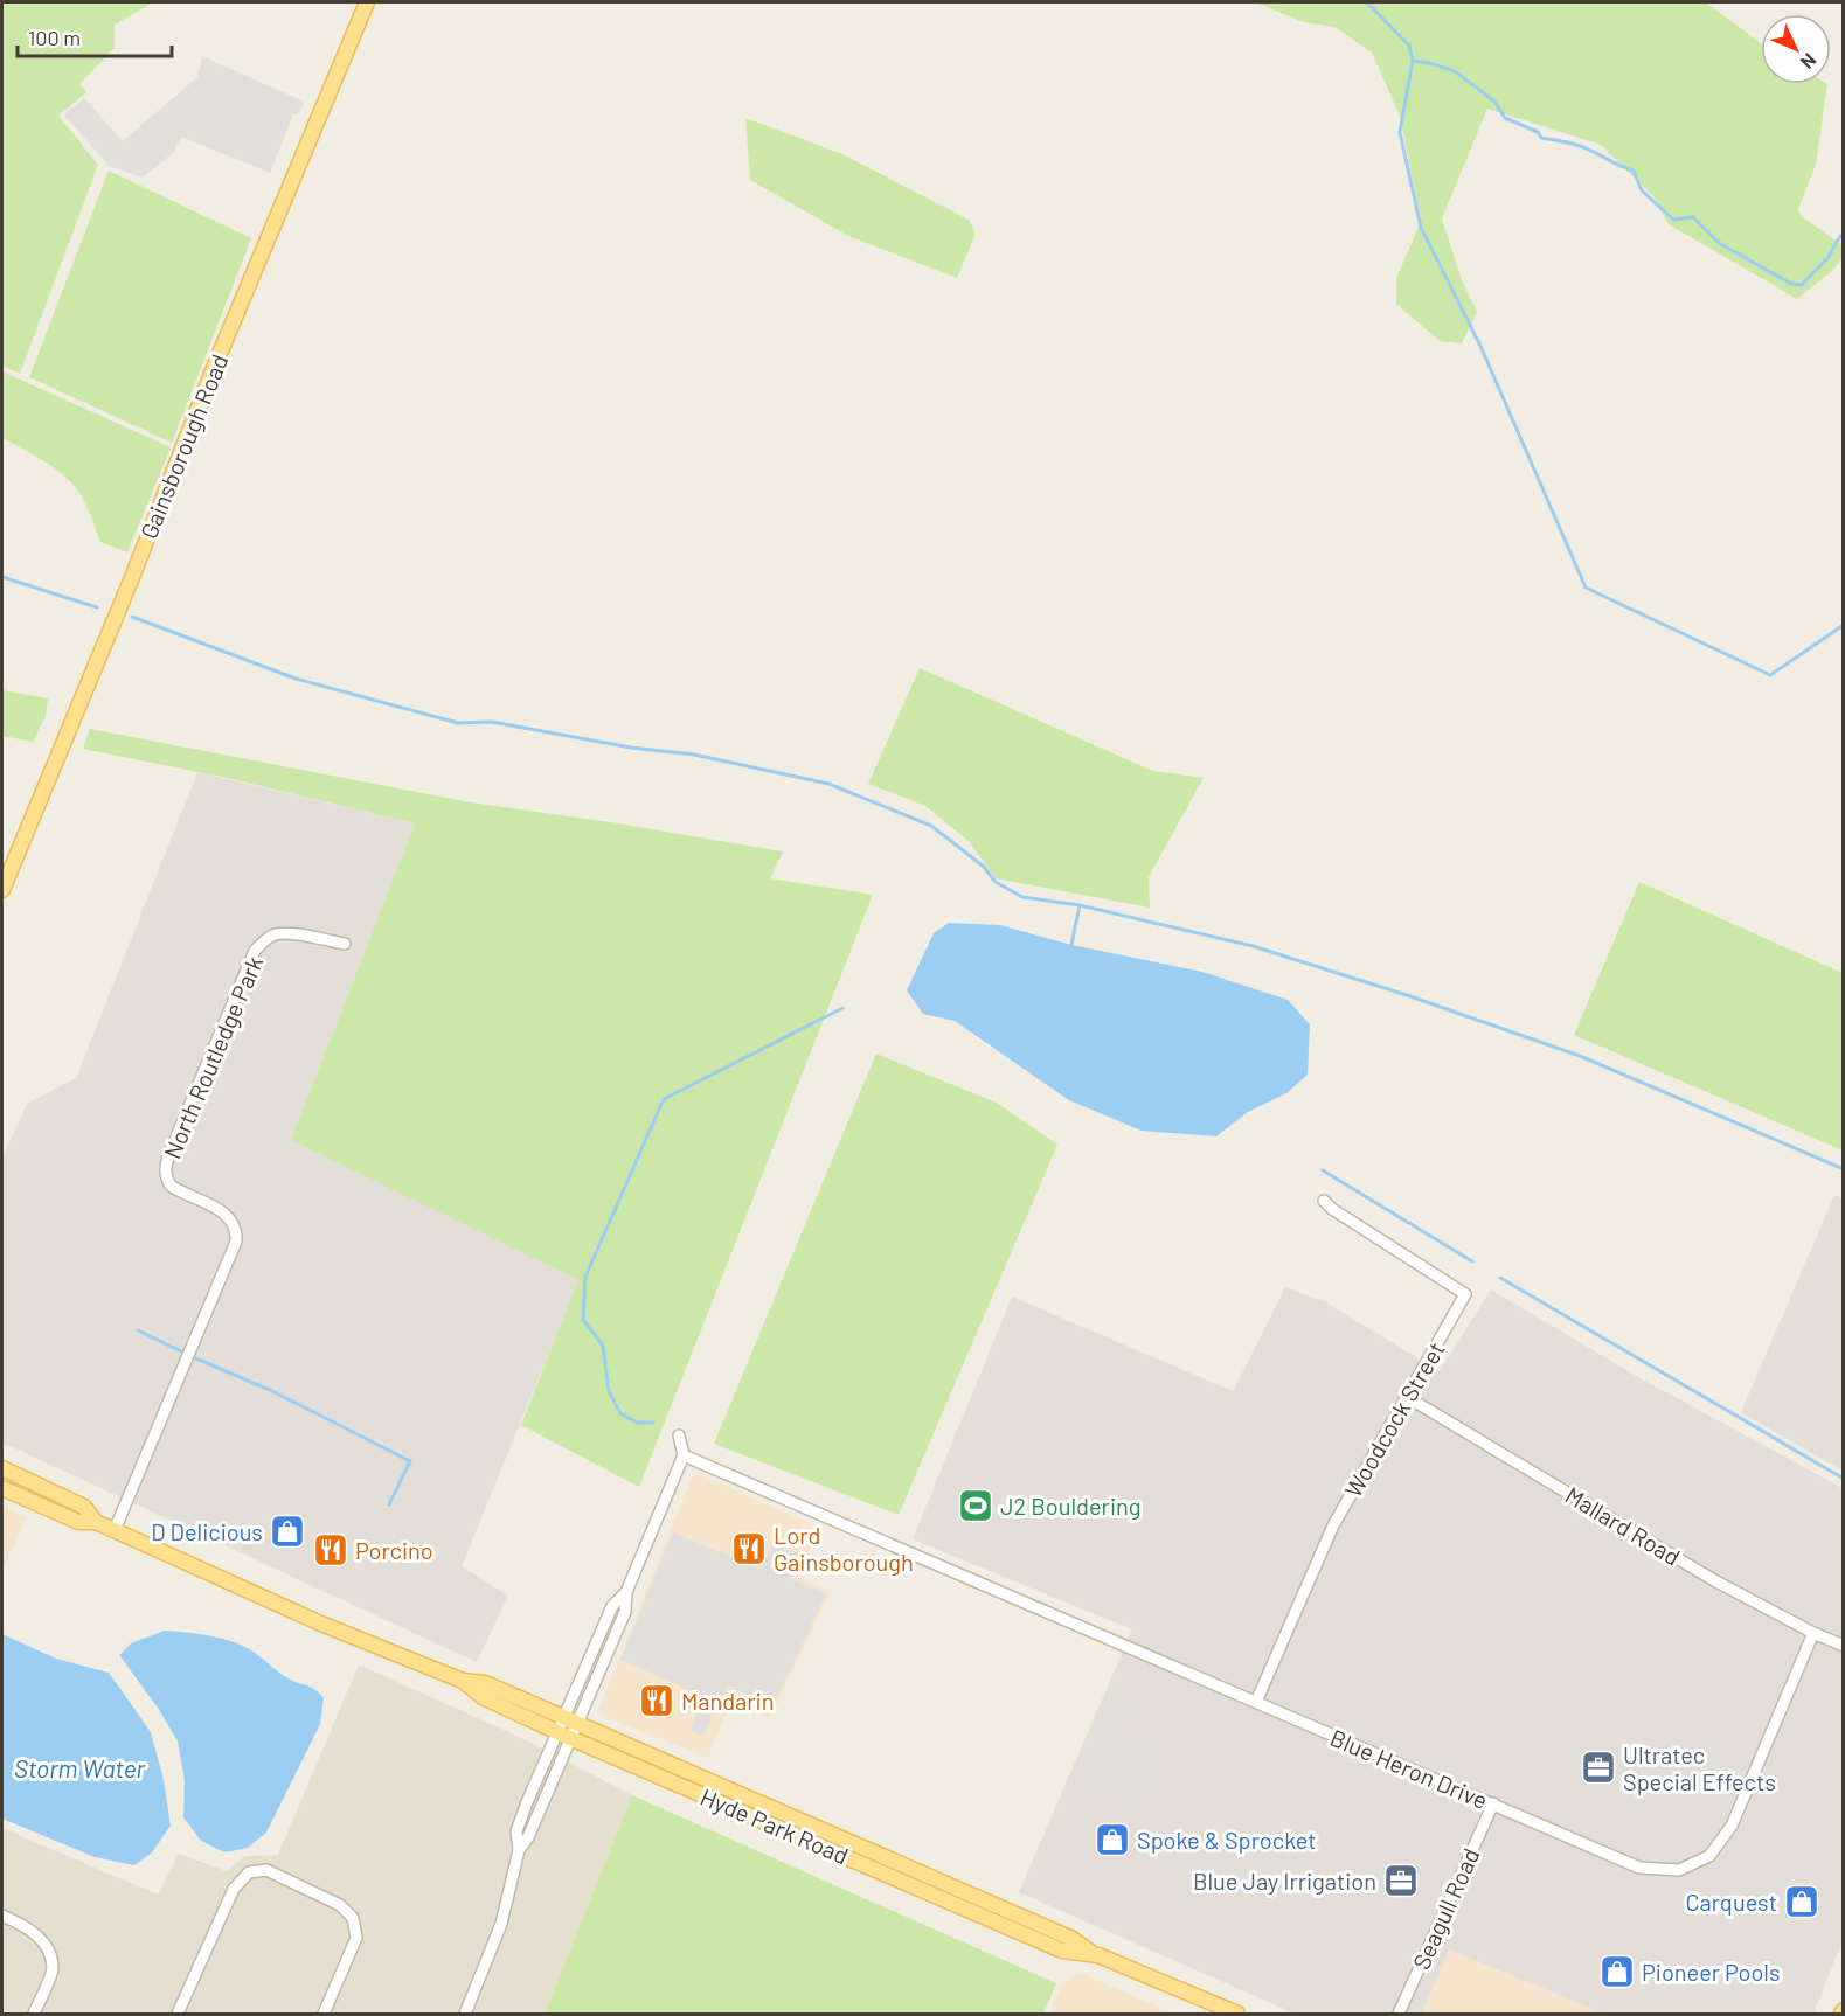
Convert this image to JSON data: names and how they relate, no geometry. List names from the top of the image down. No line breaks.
{"streets":{"main road":["Gainsborough Road","Hyde Park Road"],"street":["North Routledge Park","Woodcock Street","Mallard Road","Blue Heron Drive","Seagull Road"]},"crossings":[["North Routledge Park","Hyde Park Road"],["Woodcock Street","Mallard Road"],["Woodcock Street","Blue Heron Drive"],["Mallard Road","Blue Heron Drive"],["Blue Heron Drive","Seagull Road"]],"water":["Storm Water"],"places":{"sports":["J2 Bouldering"],"shop":["D Delicious","Spoke & Sprocket","Carquest","Pioneer Pools"],"restaurant":["Lord Gainsborough","Porcino","Mandarin"],"office":["Ultratec Special Effects","Blue Jay Irrigation"]},"scale_bar":"100 m","north":"bottom right"}
